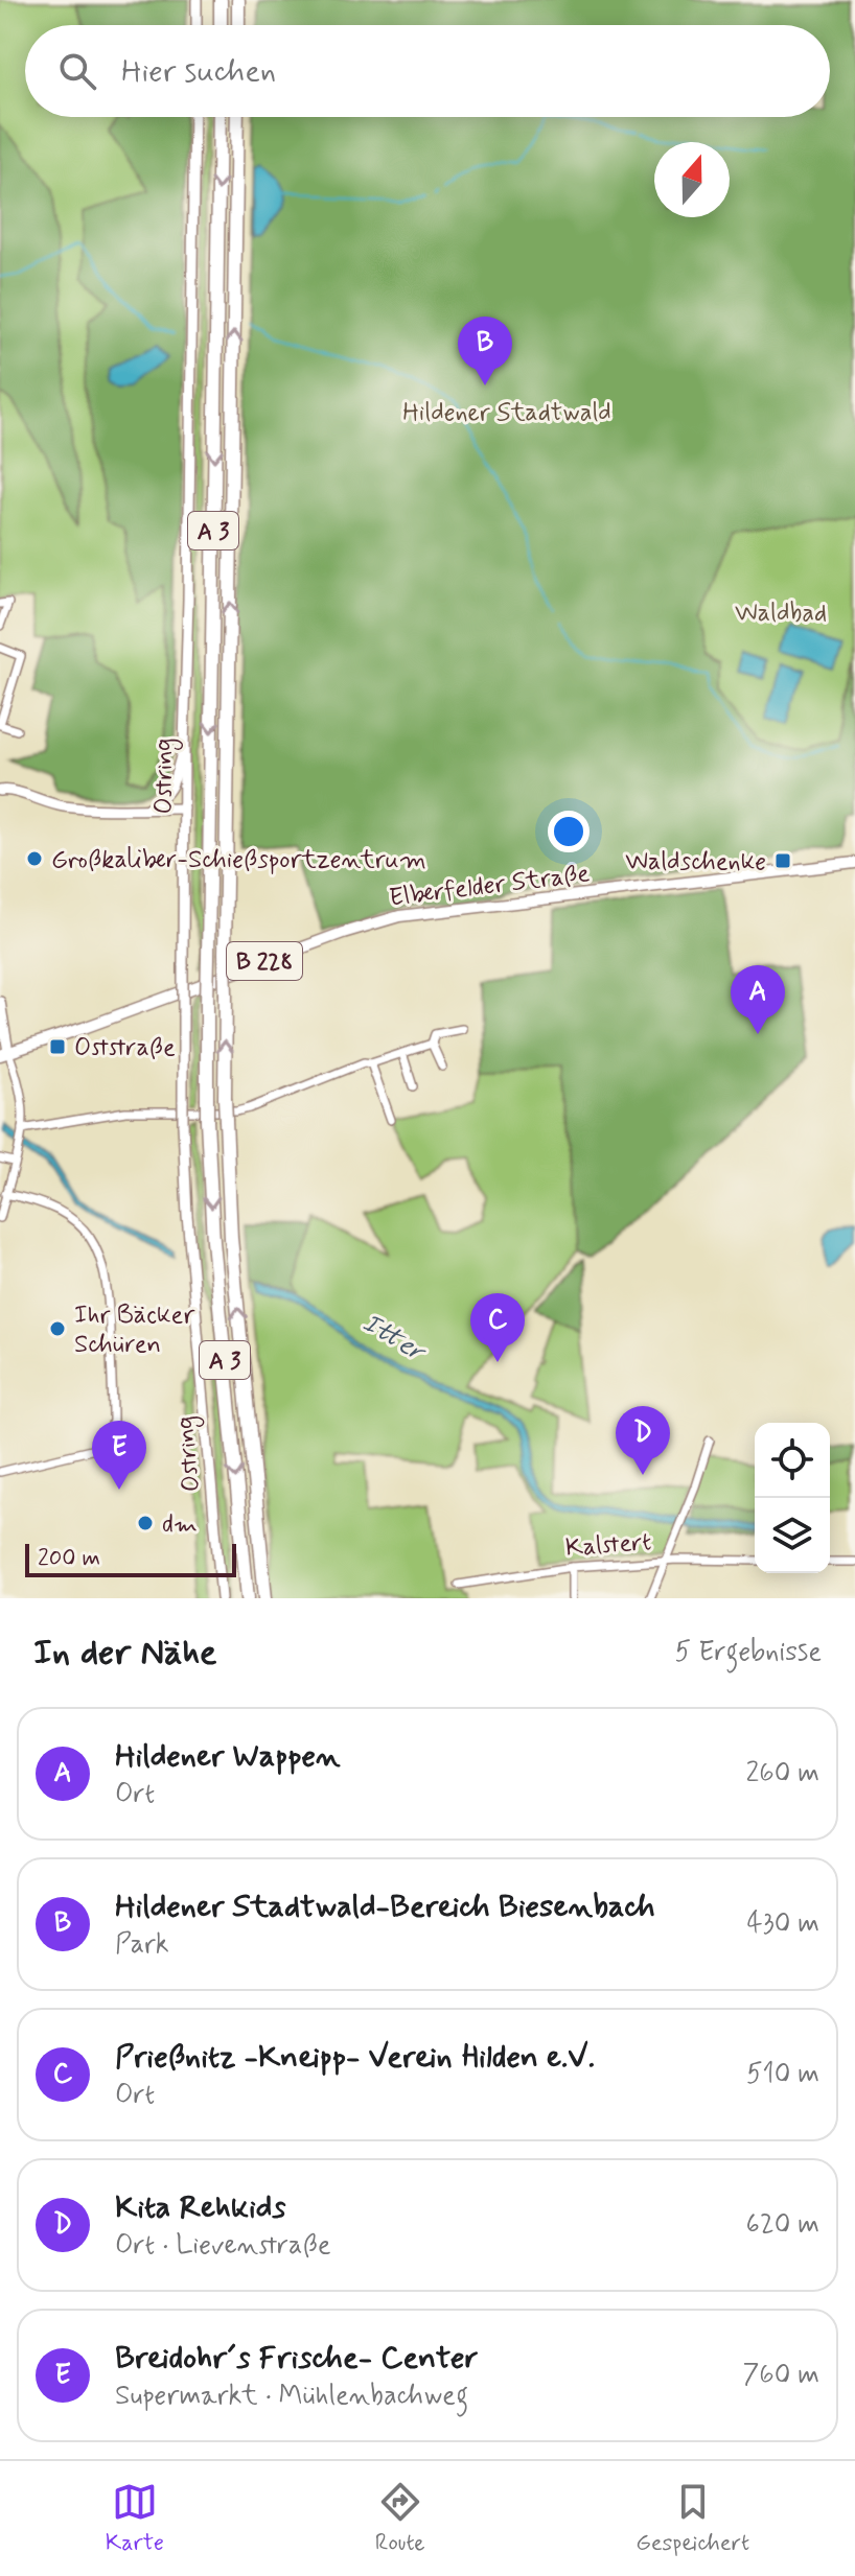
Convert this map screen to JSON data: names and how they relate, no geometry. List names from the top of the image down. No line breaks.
{"streets":{"highway":["A 3"],"main road":["Ostring","Elberfelder Straße","B 228"],"street":["Kalstert"]},"water":["Itter"],"parks":["Hildener Stadtwald","Waldbad"],"places":{"other":["Großkaliber-Schießsportzentrum","Ihr Bäcker Schüren","dm"],"transit":["Waldschenke","Oststraße"]},"scale_bar":"200 m","north":"top","page":{"search":"Hier suchen","pins":["B","A","C","D","E"],"scale":"200 m","heading":["In der Nähe","5 Ergebnisse"],"list":[{"mark":"A","name":"Hildener Wappen","note":"Ort","value":"260 m"},{"mark":"B","name":"Hildener Stadtwald-Bereich Biesenbach","note":"Park","value":"430 m"},{"mark":"C","name":"Prießnitz -Kneipp- Verein Hilden e.V.","note":"Ort","value":"510 m"},{"mark":"D","name":"Kita Rehkids","note":"Ort · Lievenstraße","value":"620 m"},{"mark":"E","name":"Breidohr´s Frische- Center","note":"Supermarkt · Mühlenbachweg","value":"760 m"}],"nav":["Karte","Route","Gespeichert"]}}
